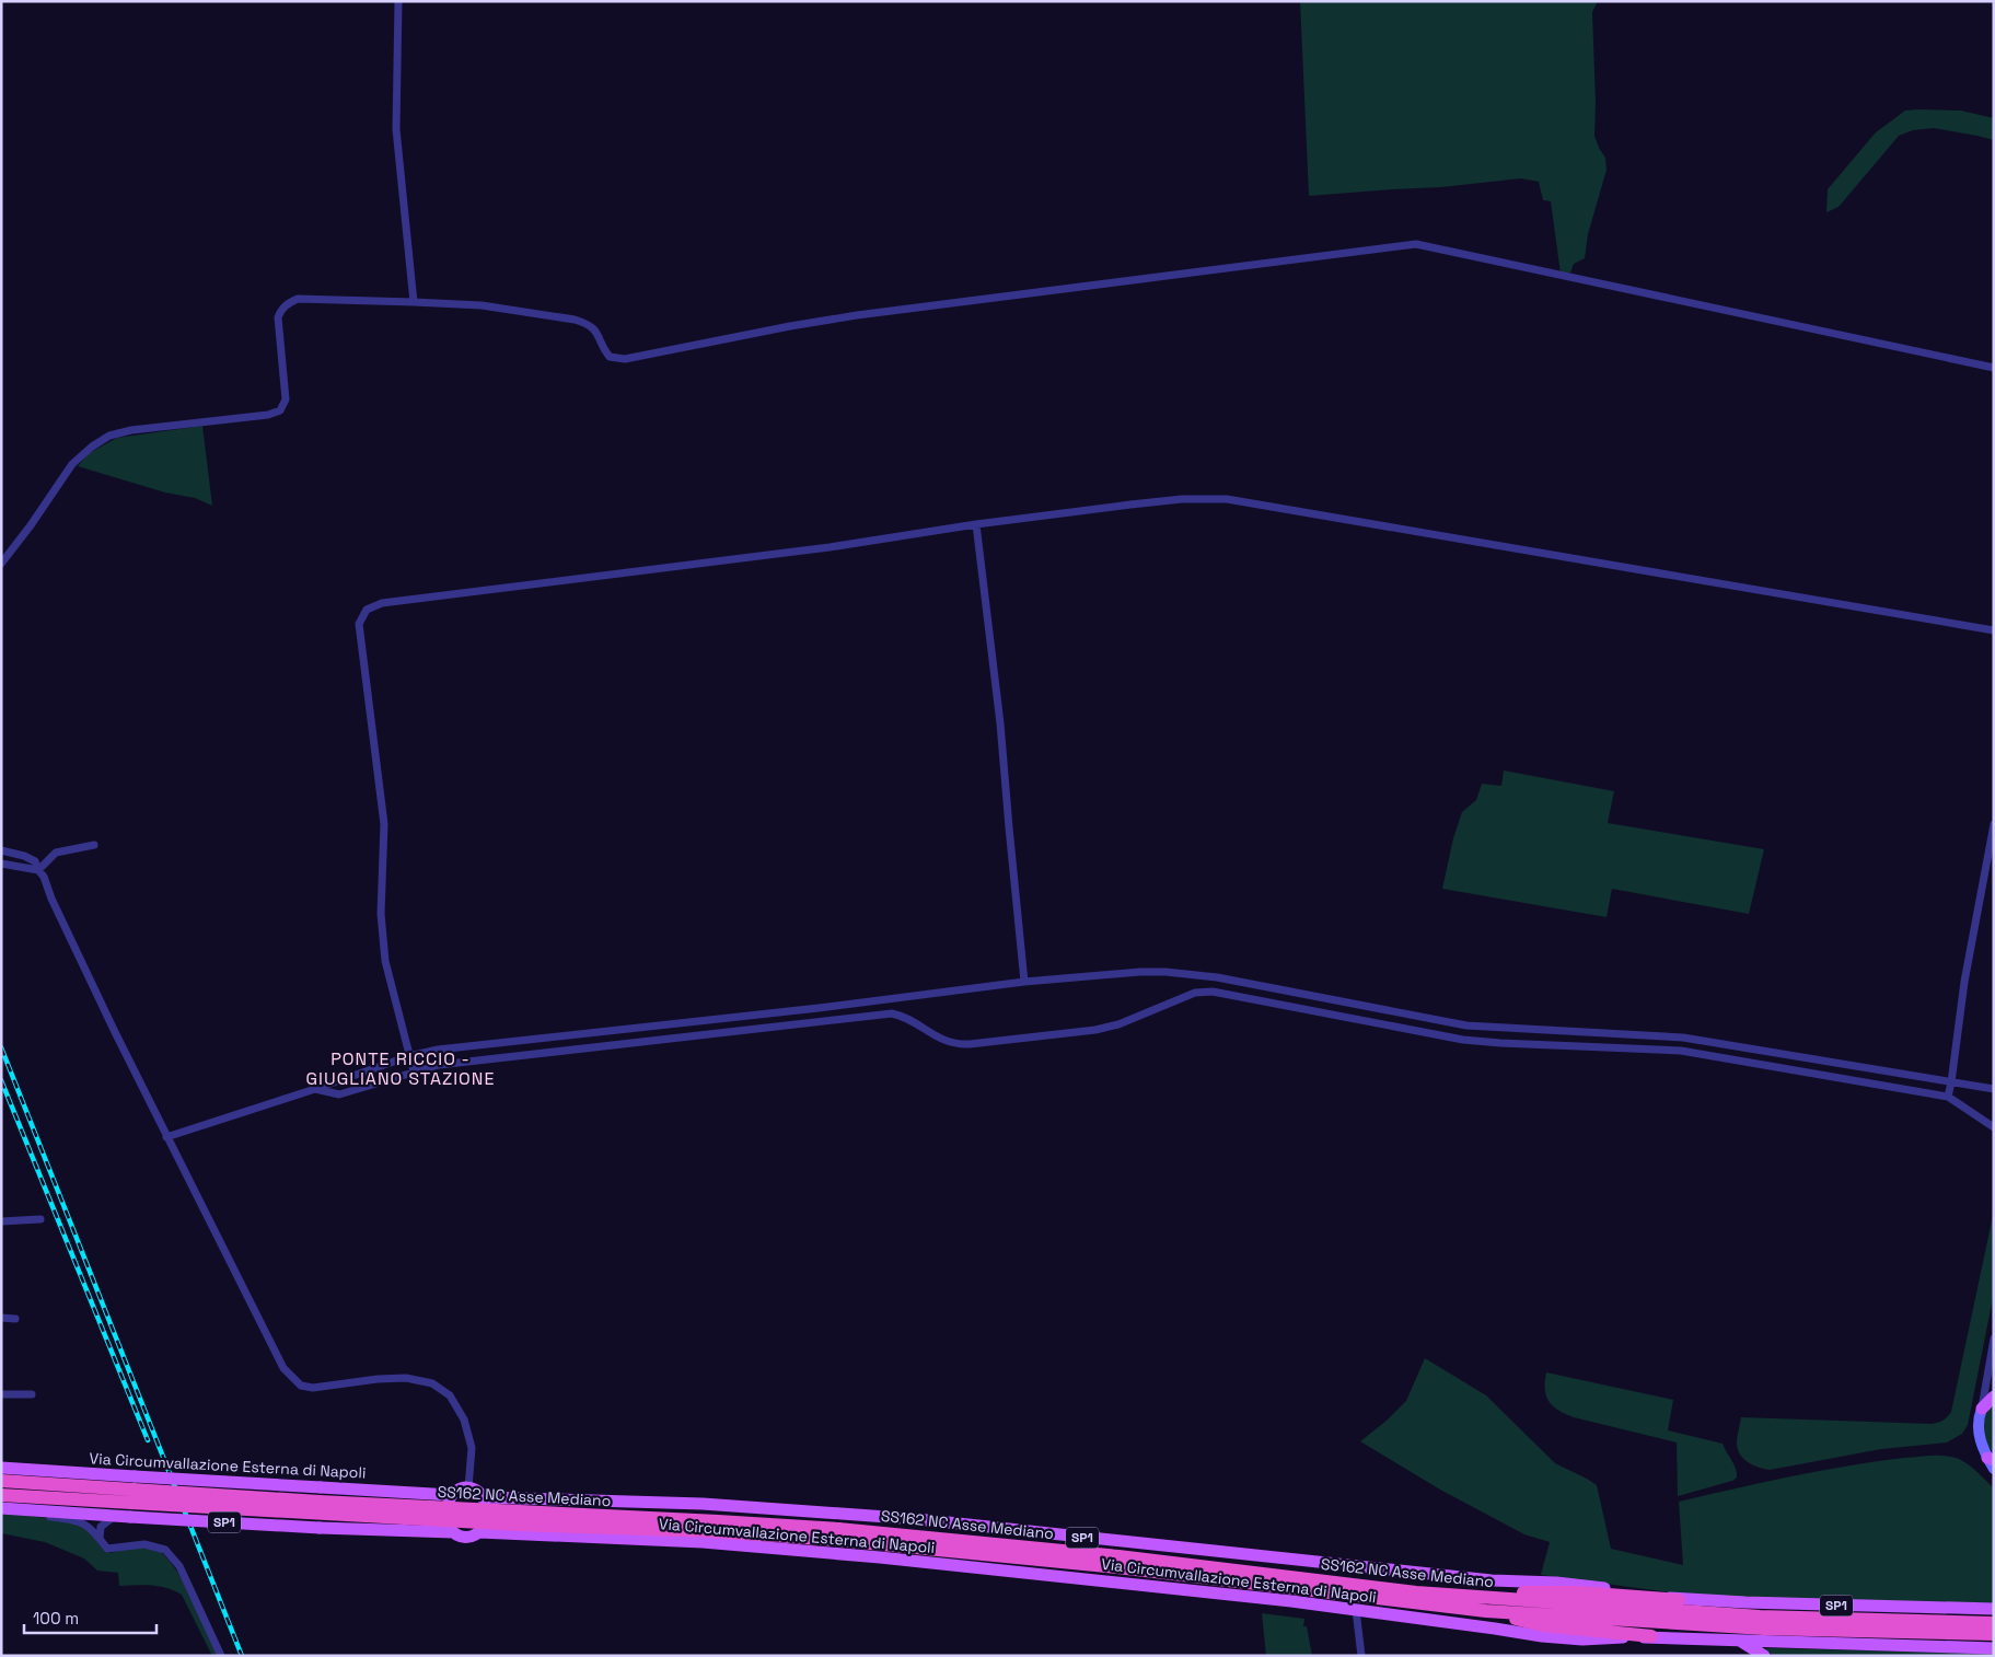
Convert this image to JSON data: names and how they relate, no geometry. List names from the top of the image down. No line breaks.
{"streets":{"highway":["SS162 NC Asse Mediano"],"main road":["Via Circumvallazione Esterna di Napoli","SP1"]},"crossings":[["Via Circumvallazione Esterna di Napoli","SS162 NC Asse Mediano"]],"districts":["PONTE RICCIO - GIUGLIANO STAZIONE"],"scale_bar":"100 m"}
